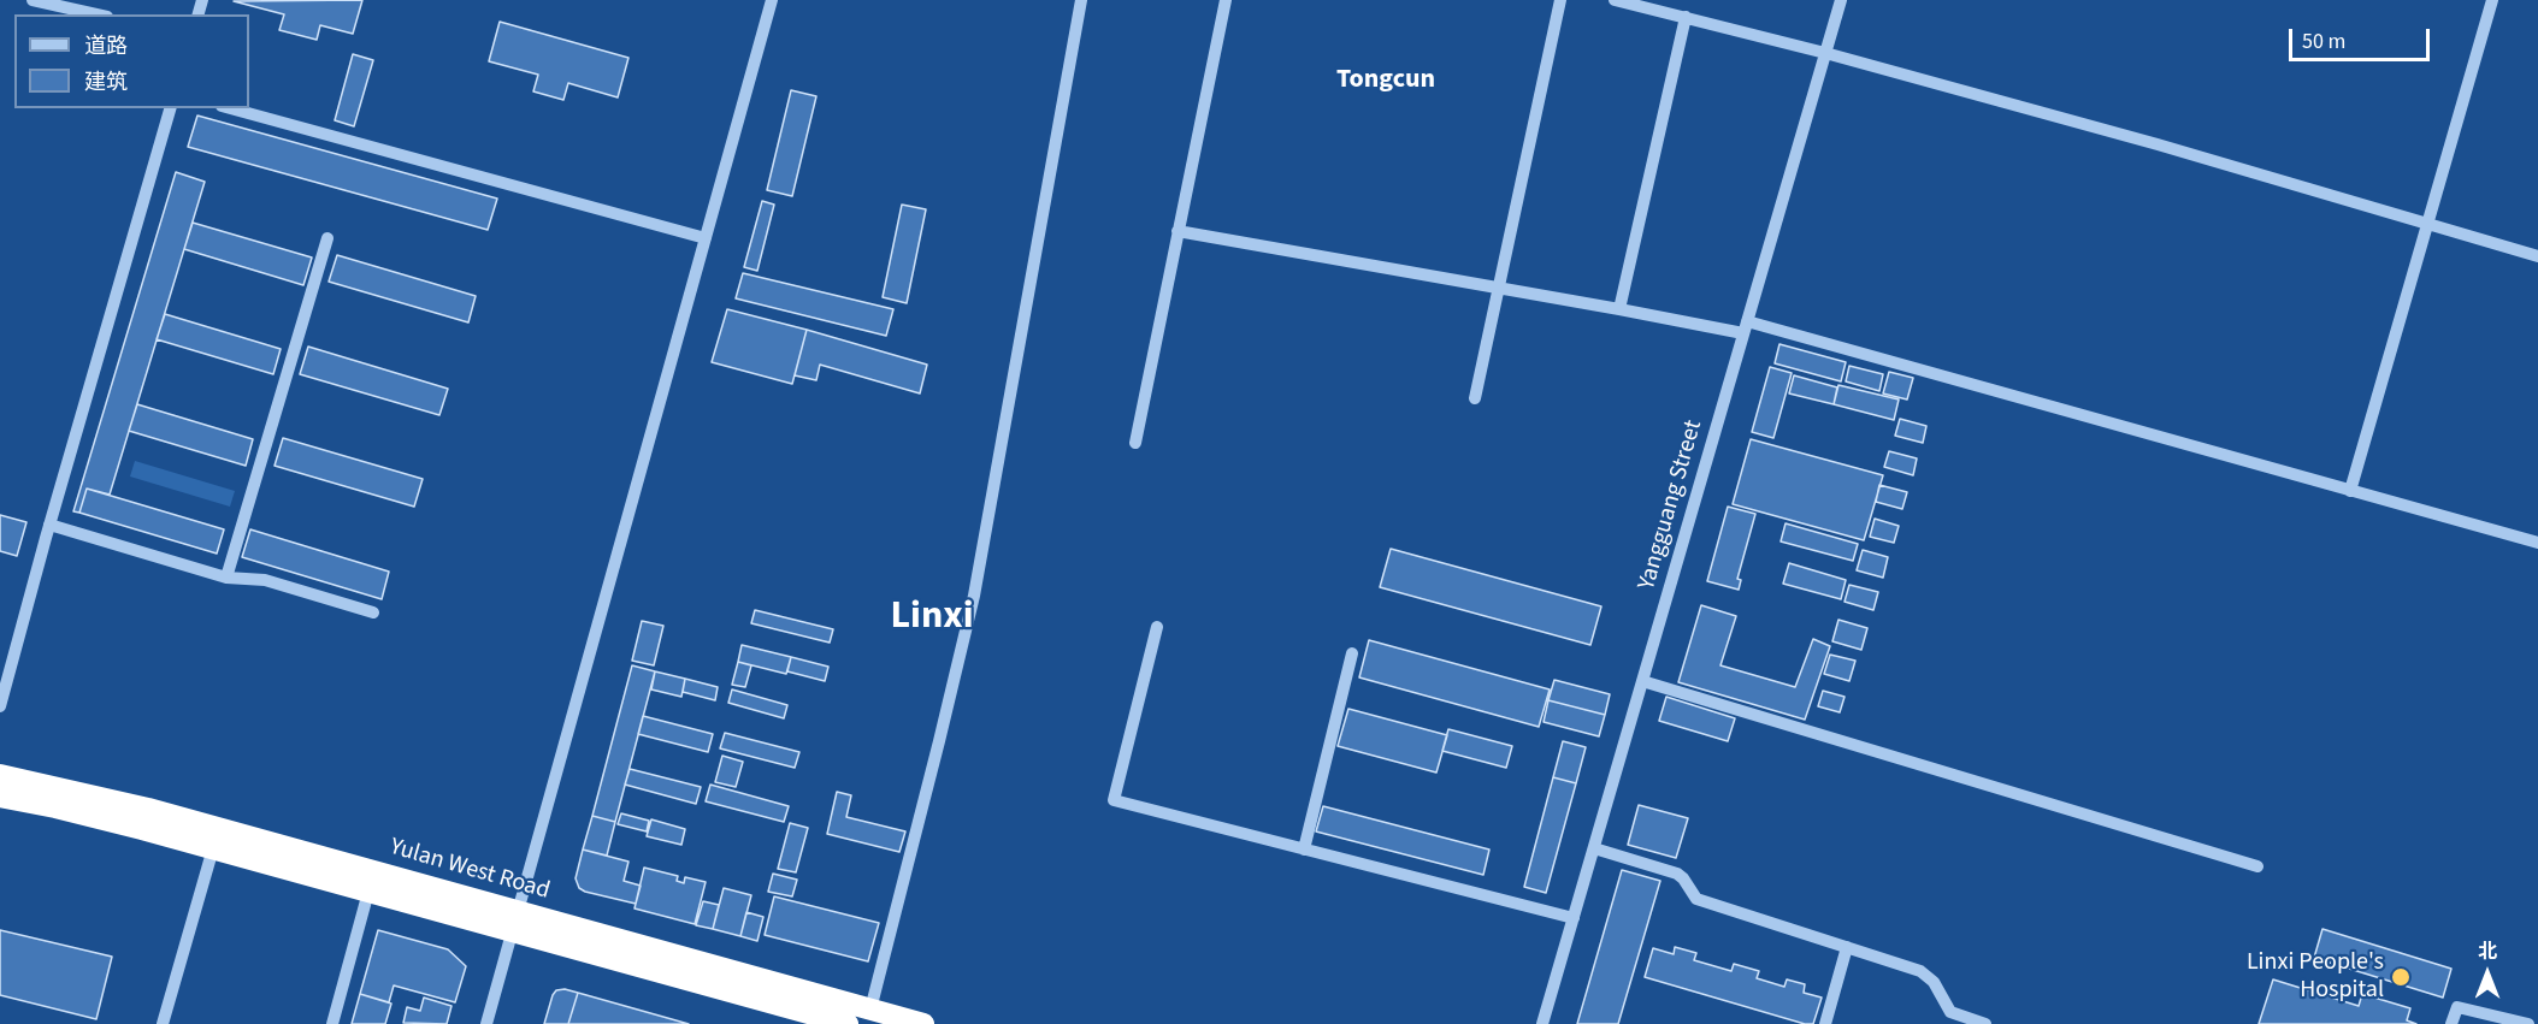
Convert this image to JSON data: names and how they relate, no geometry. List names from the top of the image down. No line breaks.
{"streets":{"highway":["Yulan West Road"],"street":["Yangguang Street"]},"districts":["Tongcun","Linxi"],"places":["Linxi People's Hospital"],"legend":["道路","建筑"],"scale_bar":"50 m","north":"top"}
